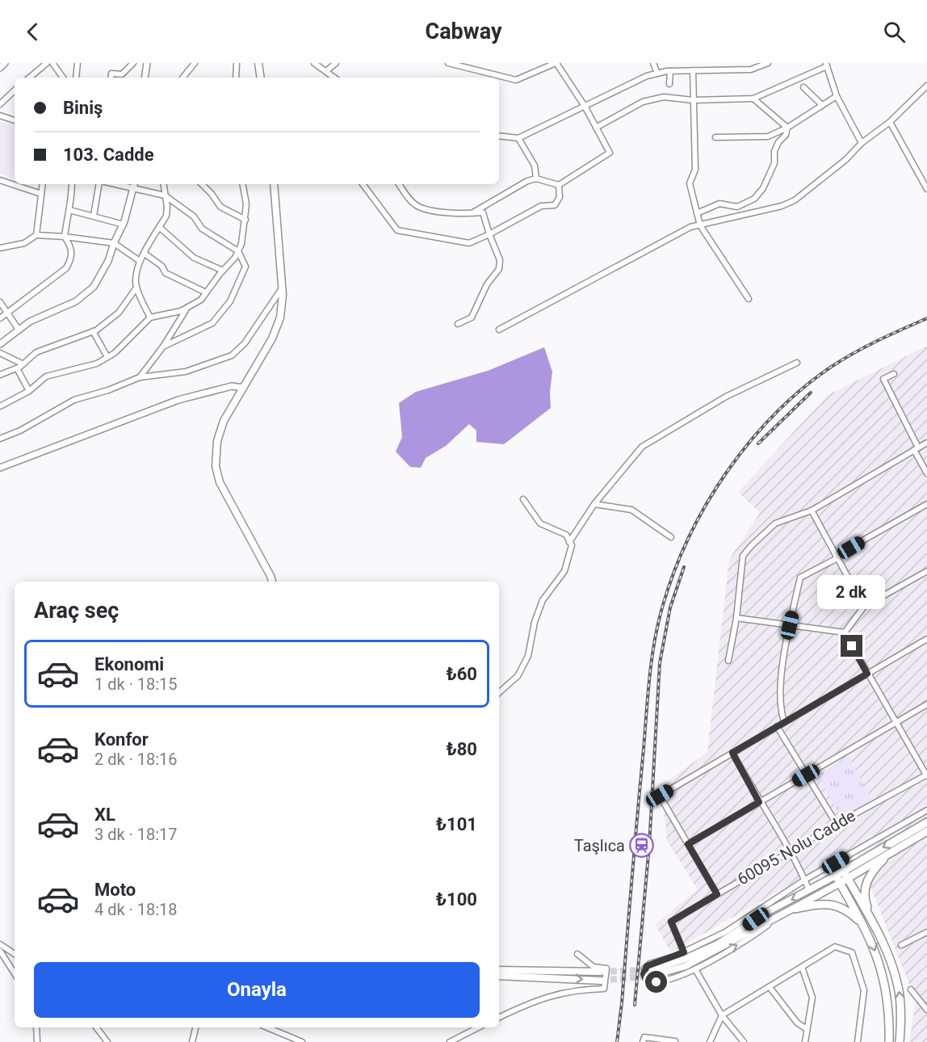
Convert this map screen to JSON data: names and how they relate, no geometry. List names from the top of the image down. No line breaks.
{"streets":{"street":["60095 Nolu Cadde"]},"places":{"station":["Taşlıca"]},"page":{"header":"Cabway","banner":["Biniş","103. Cadde"],"bubble":"2 dk","heading":"Araç seç","list":[{"name":"Ekonomi","note":"1 dk · 18:15","value":"₺60"},{"name":"Konfor","note":"2 dk · 18:16","value":"₺80"},{"name":"XL","note":"3 dk · 18:17","value":"₺101"},{"name":"Moto","note":"4 dk · 18:18","value":"₺100"}],"buttons":"Onayla"}}
